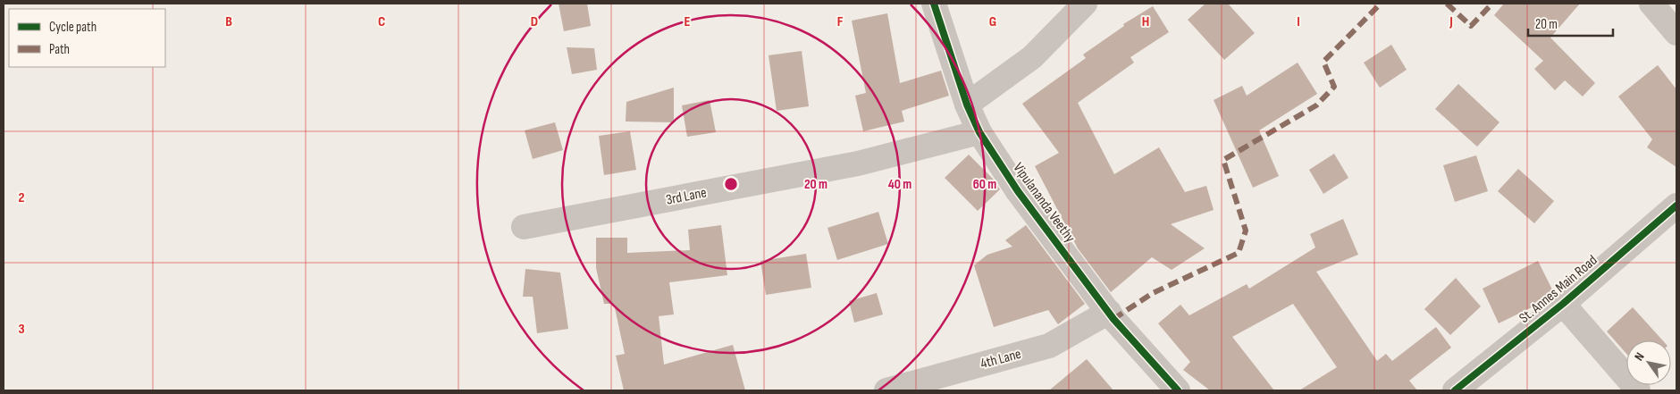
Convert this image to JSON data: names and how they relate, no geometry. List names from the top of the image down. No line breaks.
{"streets":{"street":["3rd Lane","Vipulananda Veethy","St. Annes Main Road","4th Lane"]},"crossings":[["3rd Lane","Vipulananda Veethy"],["Vipulananda Veethy","4th Lane"]],"legend":["Cycle path","Path"],"scale_bar":"20 m","north":"top left","grid":{"columns":["B","C","D","E","F","G","H","I","J"],"rows":["2","3"]},"rings":["20 m","40 m","60 m"]}
